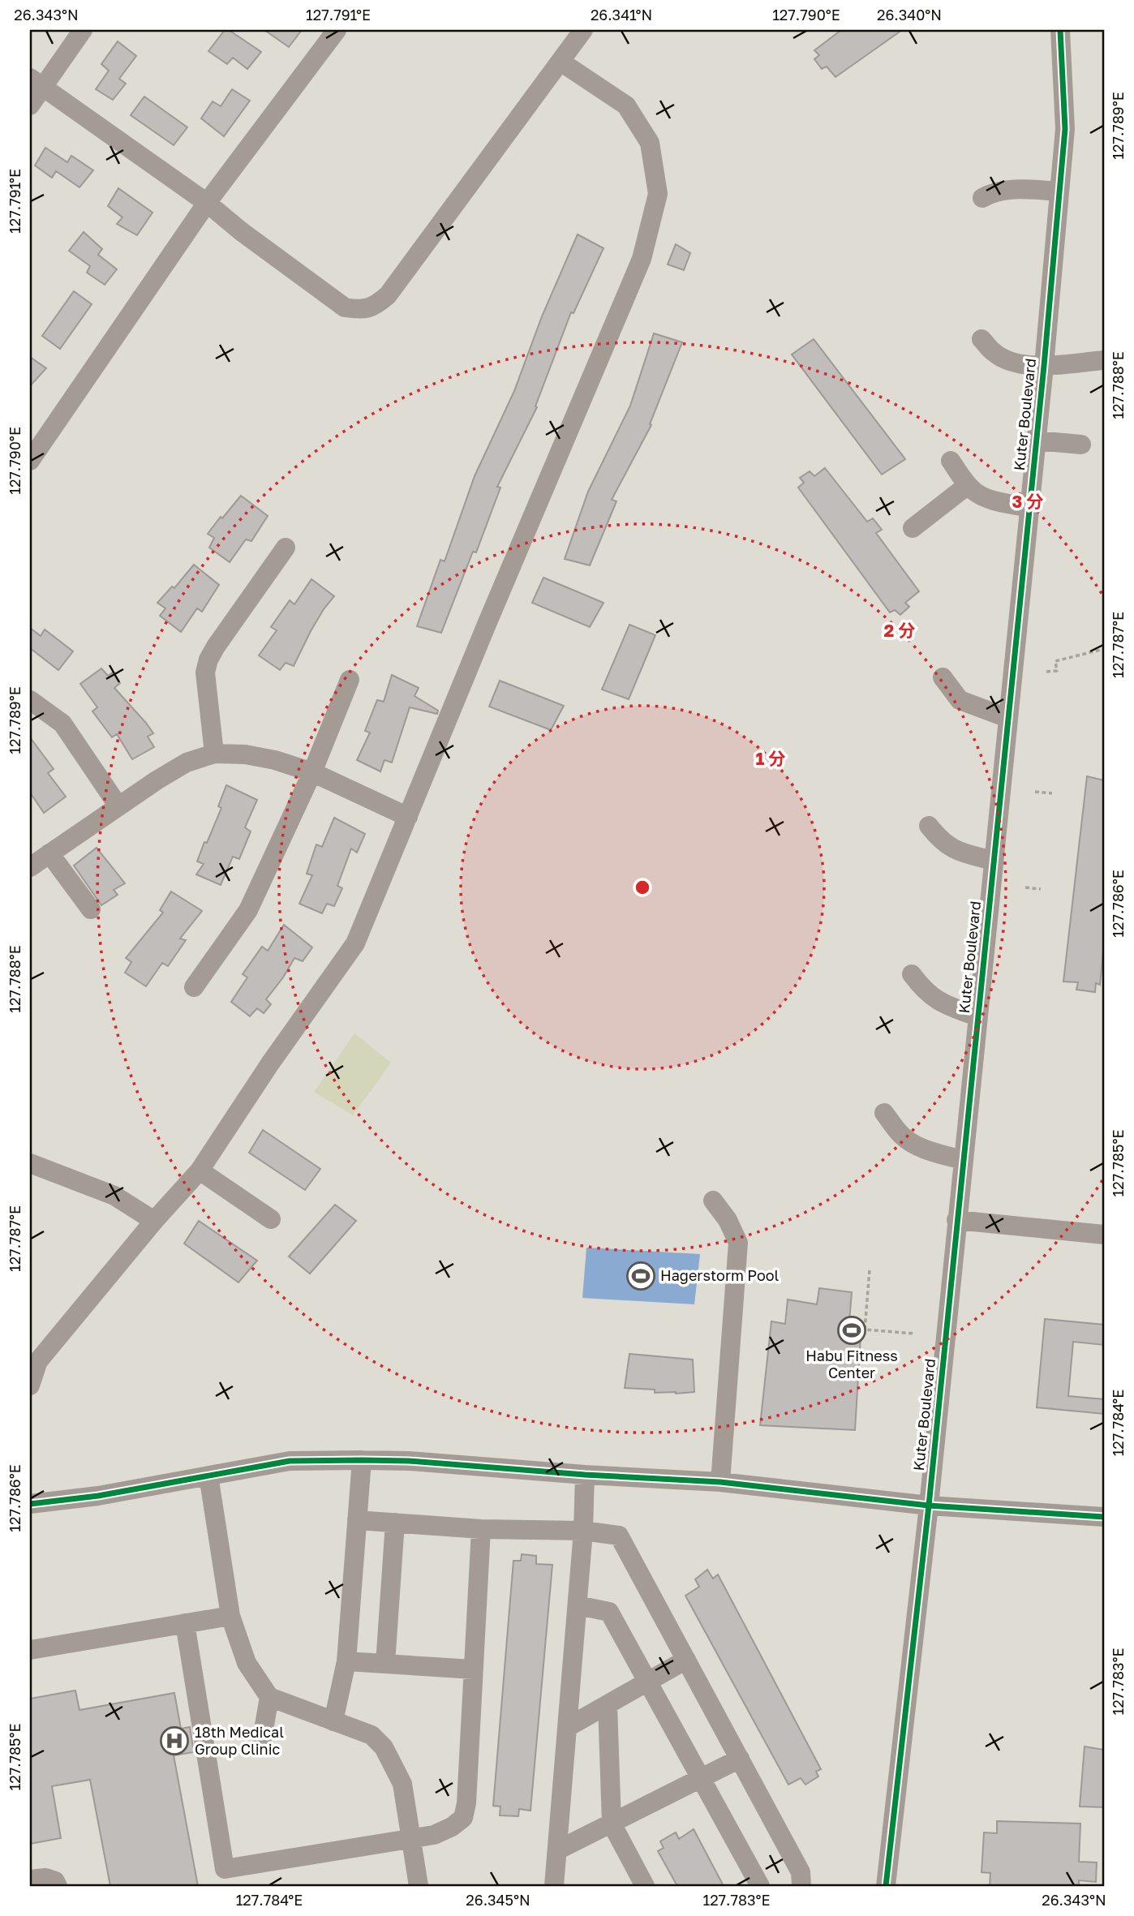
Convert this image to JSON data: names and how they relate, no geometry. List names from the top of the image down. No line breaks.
{"streets":{"street":["Kuter Boulevard"]},"places":{"sports":["Hagerstorm Pool","Habu Fitness Center"],"hospital":["18th Medical Group Clinic"]},"coordinates":["26.343°N","127.791°E","26.341°N","127.790°E","26.340°N","127.789°E","127.788°E","127.787°E","127.786°E","127.785°E","127.784°E","127.783°E","26.345°N"],"rings":["3 分","2 分","1 分"]}
